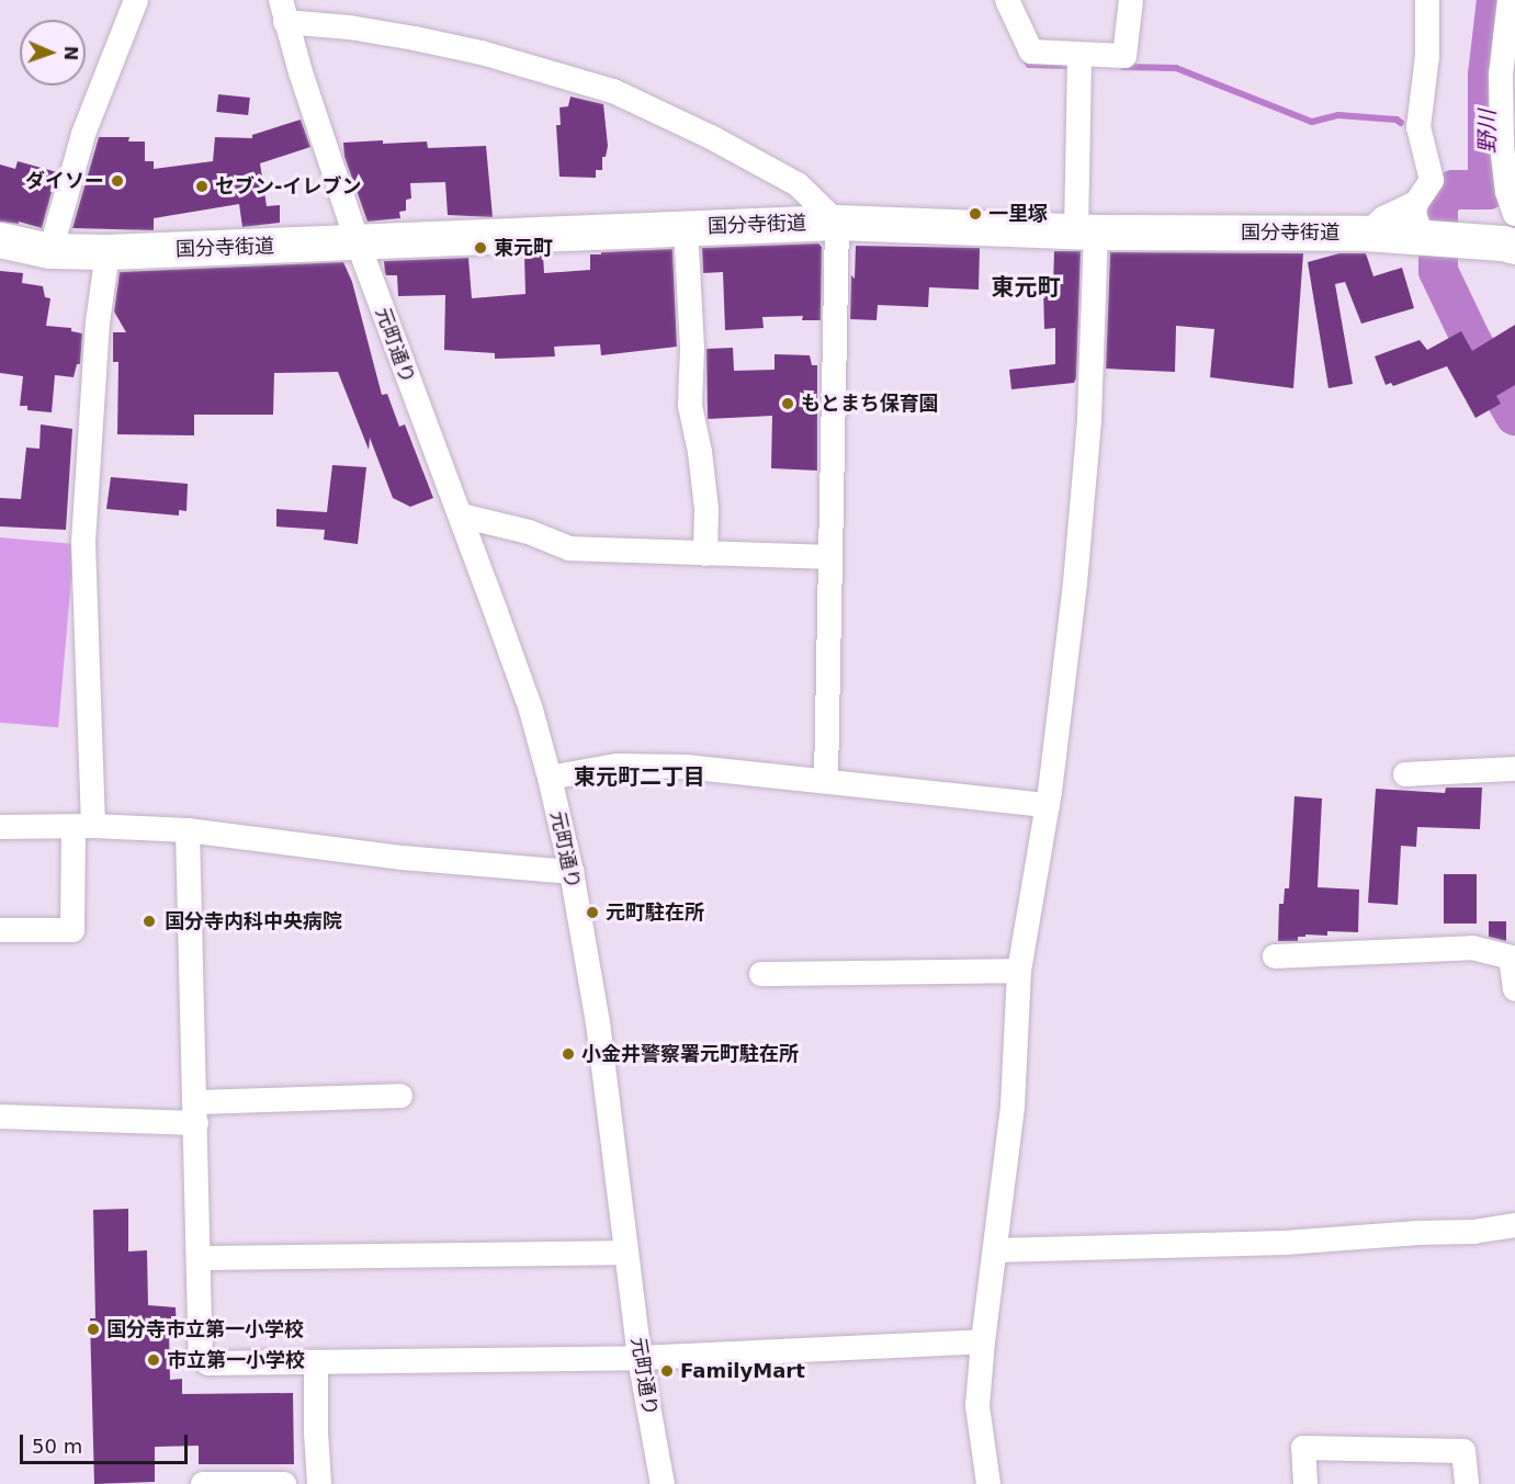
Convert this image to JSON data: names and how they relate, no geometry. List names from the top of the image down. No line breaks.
{"streets":{"main road":["国分寺街道"],"street":["元町通り"]},"crossings":[["国分寺街道","元町通り"]],"districts":["東元町","東元町二丁目"],"water":["野川"],"places":["ダイソー","セブン-イレブン","一里塚","東元町","もとまち保育園","元町駐在所","国分寺内科中央病院","小金井警察署元町駐在所","国分寺市立第一小学校","市立第一小学校","FamilyMart"],"scale_bar":"50 m","north":"right"}
